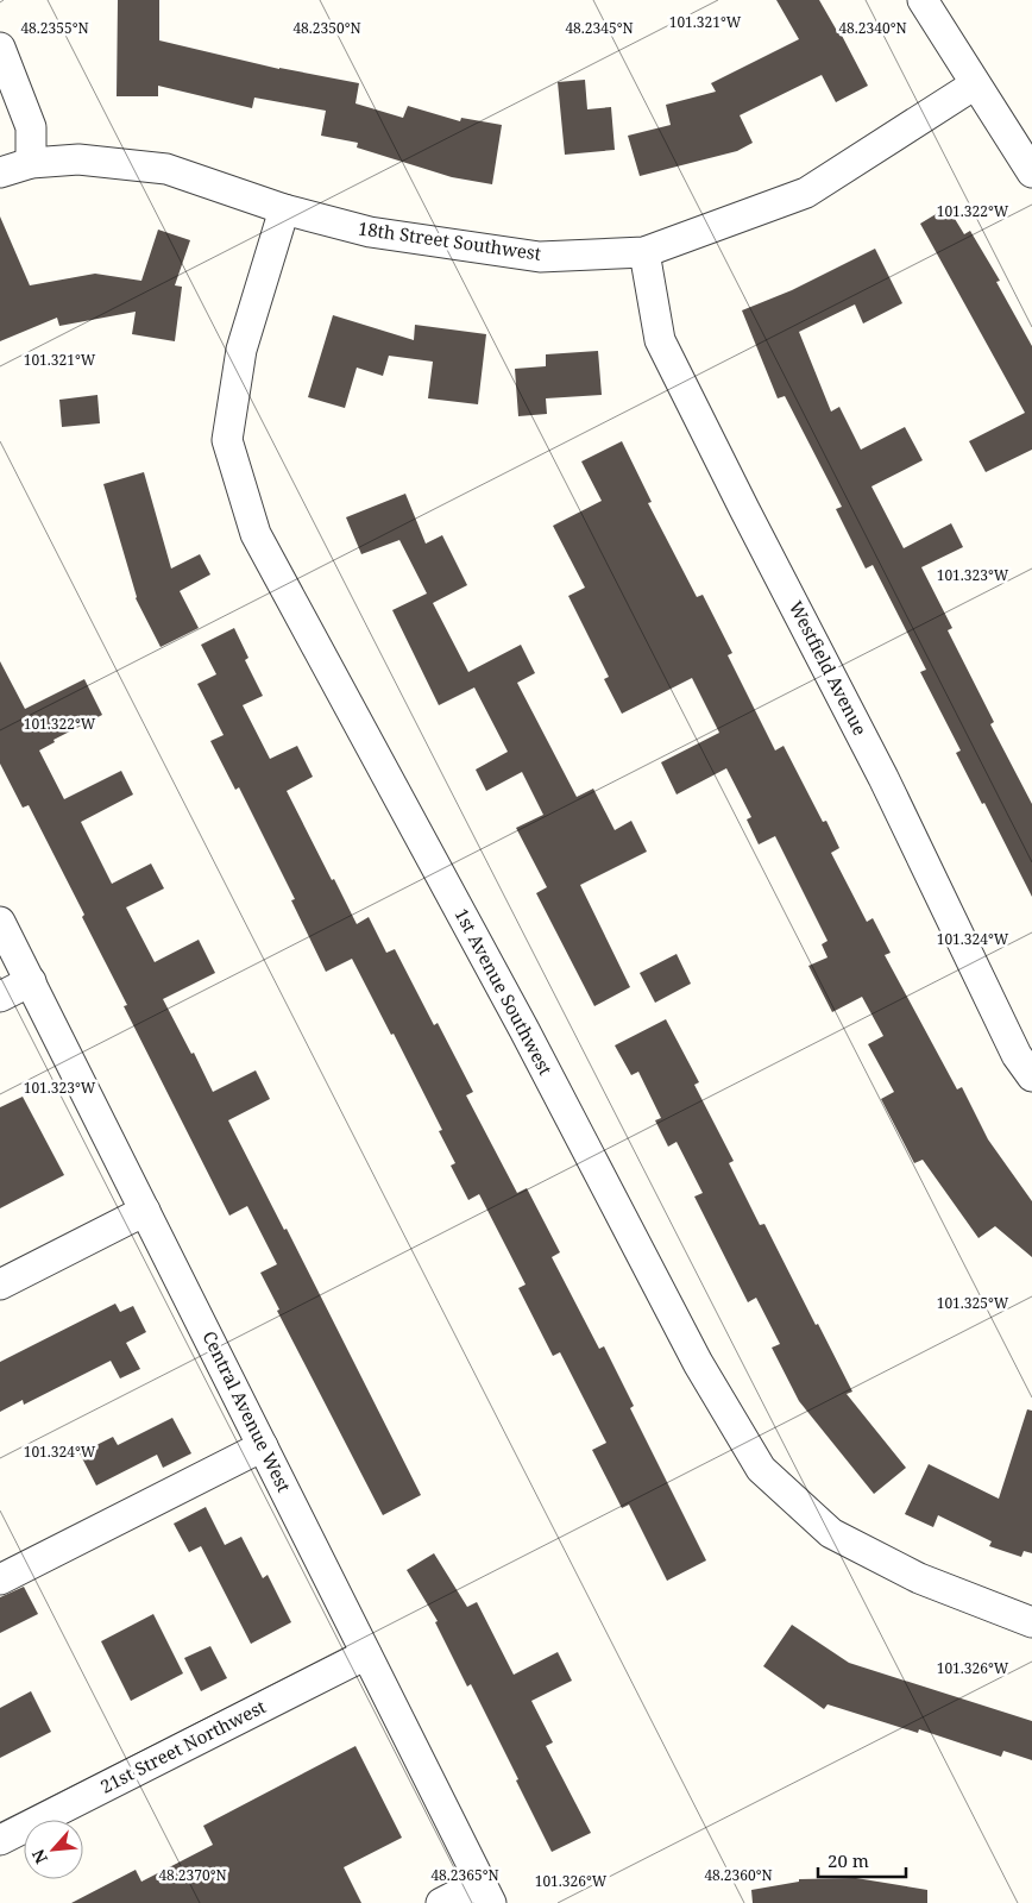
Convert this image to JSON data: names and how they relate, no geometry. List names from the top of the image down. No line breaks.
{"streets":{"street":["18th Street Southwest","Westfield Avenue","1st Avenue Southwest","Central Avenue West","21st Street Northwest"]},"crossings":[["18th Street Southwest","Westfield Avenue"],["18th Street Southwest","1st Avenue Southwest"],["Central Avenue West","21st Street Northwest"]],"scale_bar":"20 m","north":"bottom left","coordinates":["101.321°W","48.2355°N","48.2350°N","48.2345°N","48.2340°N","101.322°W","101.323°W","101.324°W","101.325°W","101.326°W","48.2370°N","48.2365°N","48.2360°N"]}
